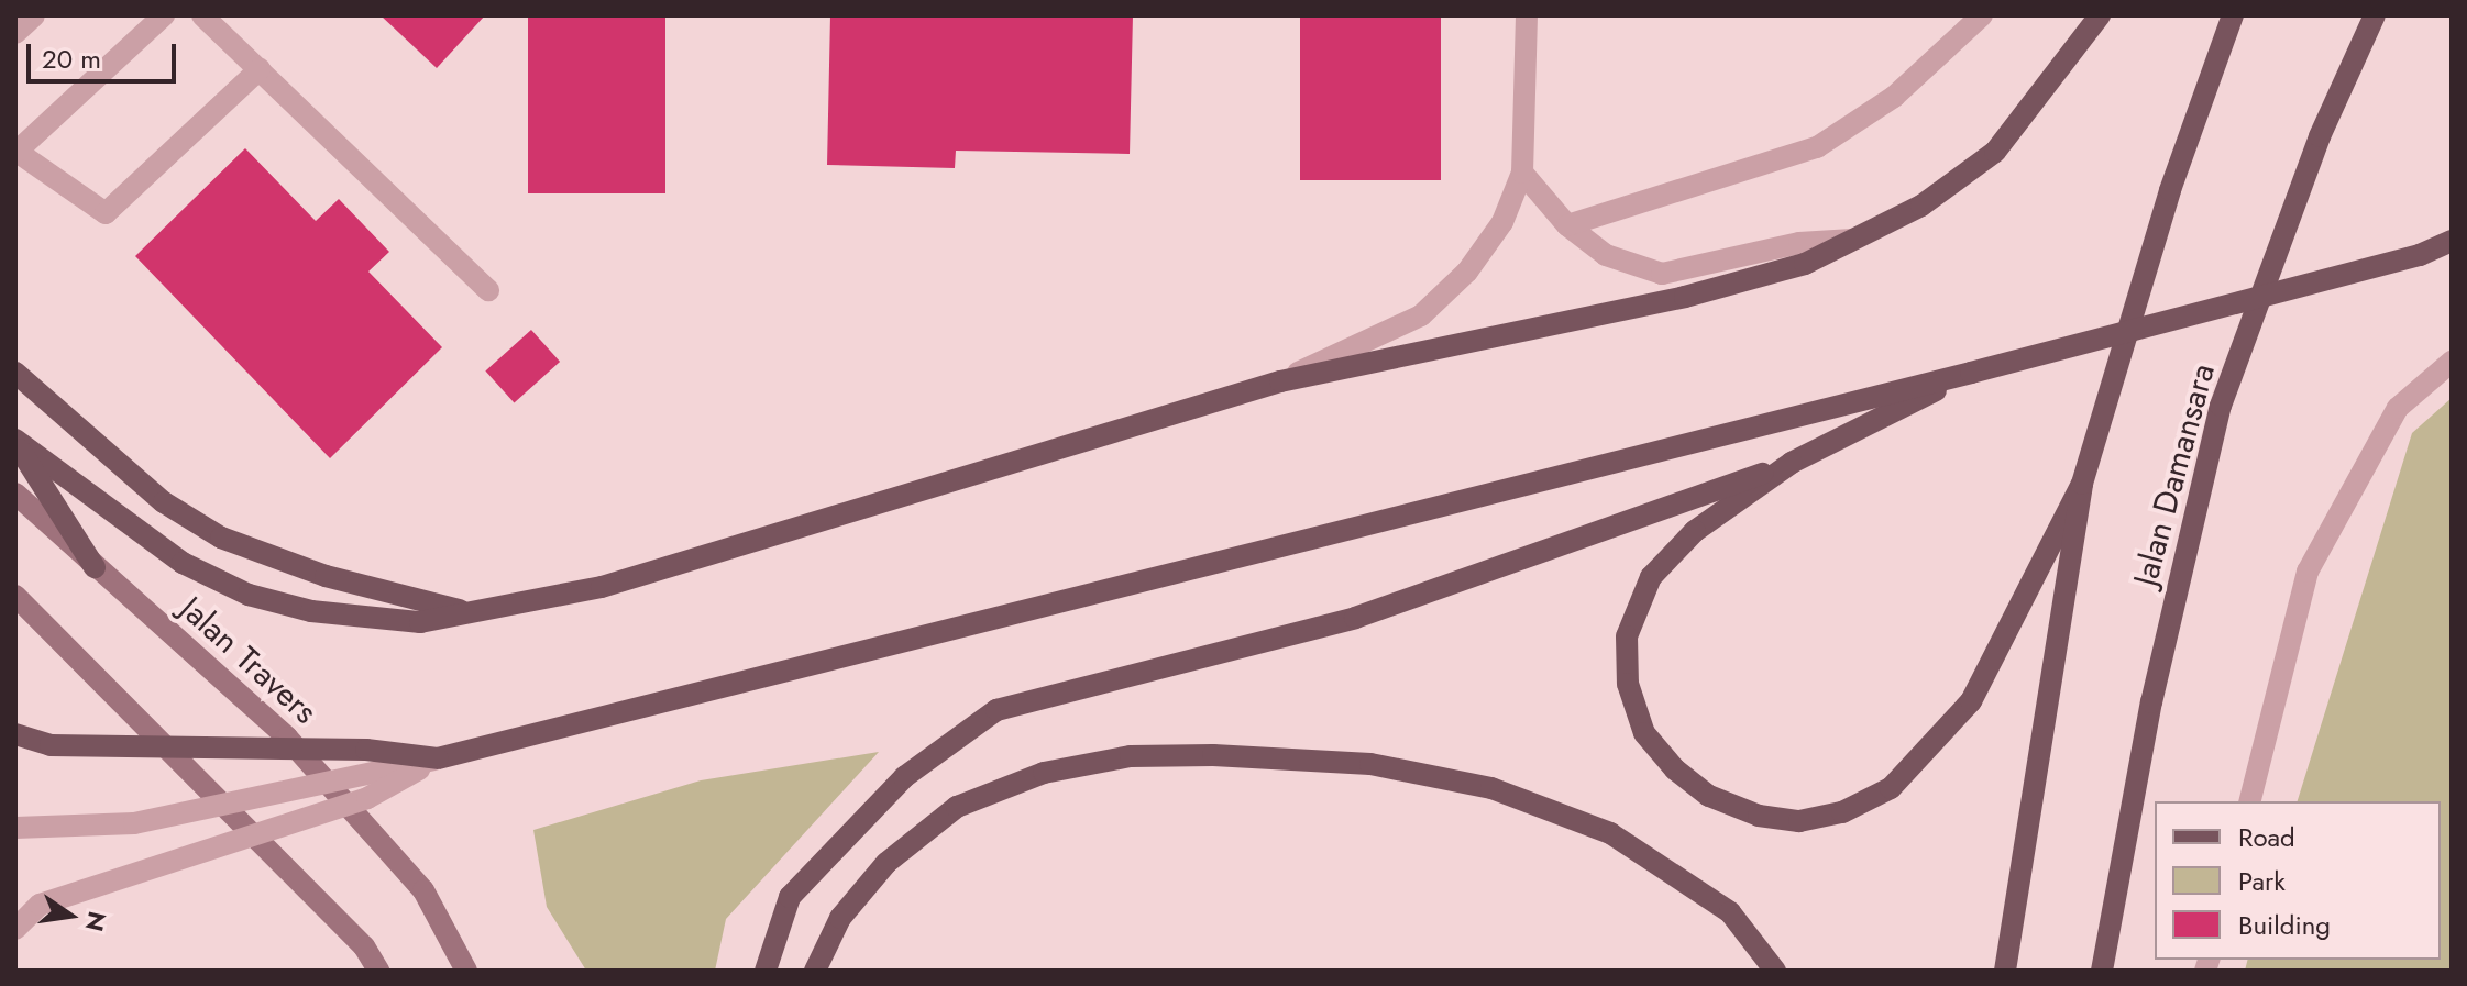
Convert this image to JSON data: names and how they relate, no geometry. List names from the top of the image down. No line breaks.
{"streets":{"main road":["Jalan Damansara","Jalan Travers"]},"legend":["Road","Park","Building"],"scale_bar":"20 m","north":"right"}
